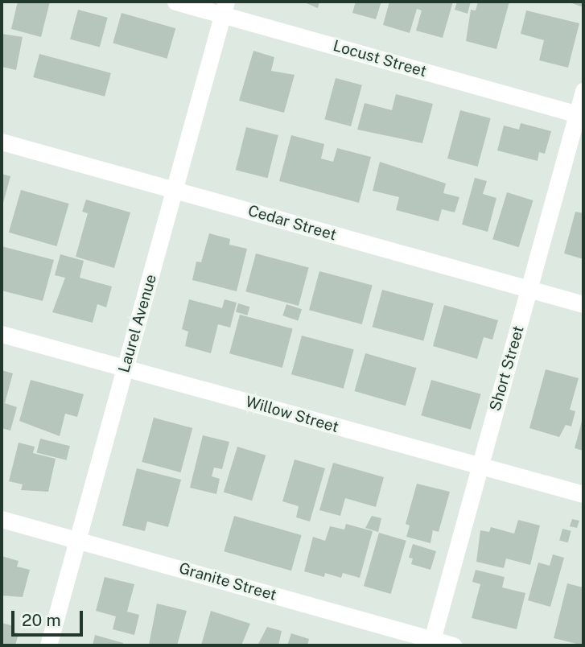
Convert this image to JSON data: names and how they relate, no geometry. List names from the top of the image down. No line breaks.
{"streets":{"street":["Locust Street","Cedar Street","Laurel Avenue","Short Street","Willow Street","Granite Street"]},"crossings":[["Locust Street","Laurel Avenue"],["Locust Street","Short Street"],["Cedar Street","Laurel Avenue"],["Cedar Street","Short Street"],["Laurel Avenue","Willow Street"],["Laurel Avenue","Granite Street"],["Short Street","Willow Street"],["Short Street","Granite Street"]],"scale_bar":"20 m"}
